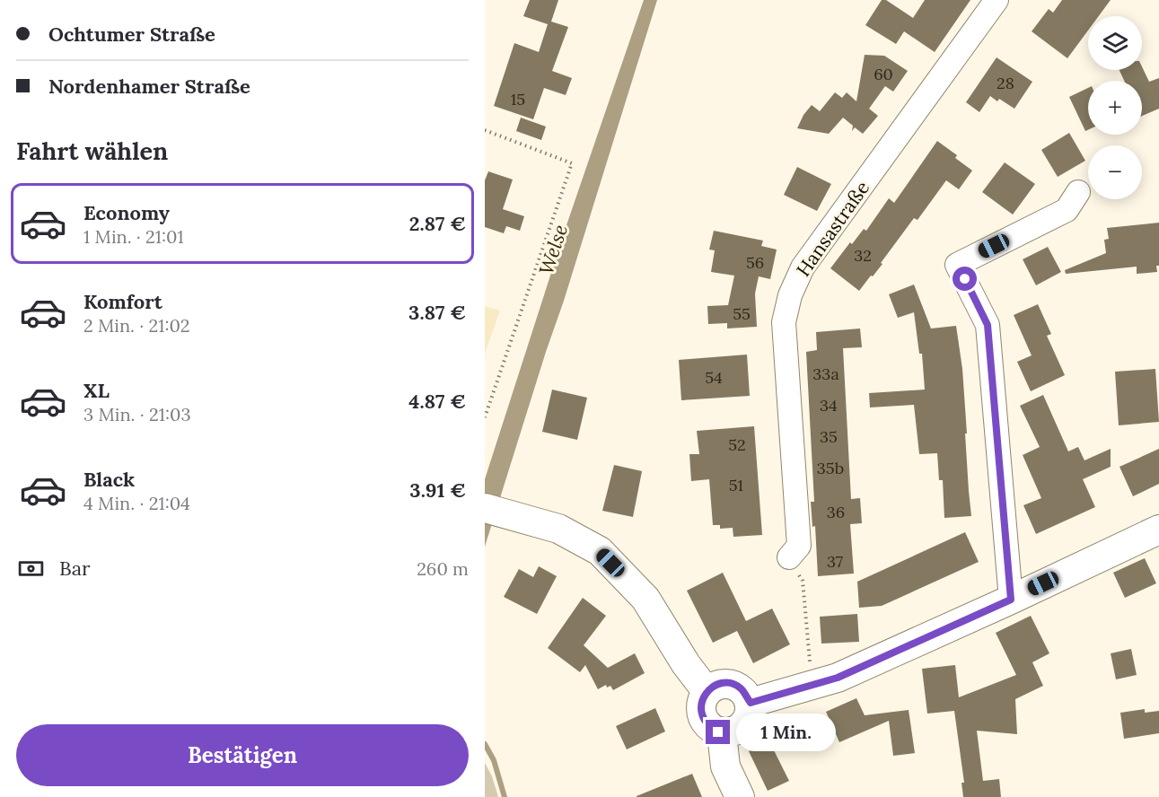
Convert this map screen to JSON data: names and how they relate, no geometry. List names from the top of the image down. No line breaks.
{"streets":{"street":["Hansastraße"]},"water":["Welse"],"house_numbers":["60","28","15","32","56","55","33a","54","34","35","52","35b","51","36","37"],"page":{"banner":["Ochtumer Straße","Nordenhamer Straße"],"map_buttons":["+","−"],"heading":"Fahrt wählen","list":[{"name":"Economy","note":"1 Min. · 21:01","value":"2.87 €"},{"name":"Komfort","note":"2 Min. · 21:02","value":"3.87 €"},{"name":"XL","note":"3 Min. · 21:03","value":"4.87 €"},{"name":"Black","note":"4 Min. · 21:04","value":"3.91 €"}],"pay":["Bar","260 m"],"buttons":"Bestätigen","bubble":"1 Min."}}
